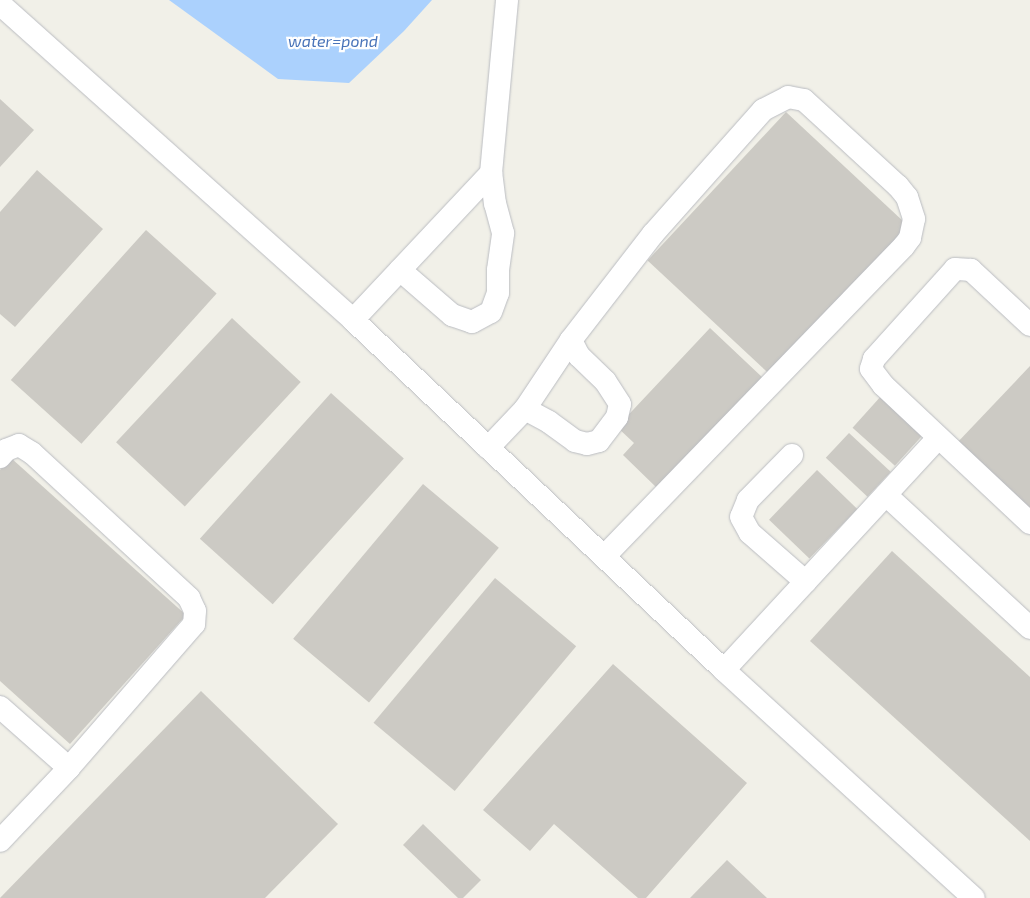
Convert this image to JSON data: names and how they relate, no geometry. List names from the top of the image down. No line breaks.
{"water":["water=pond"]}
